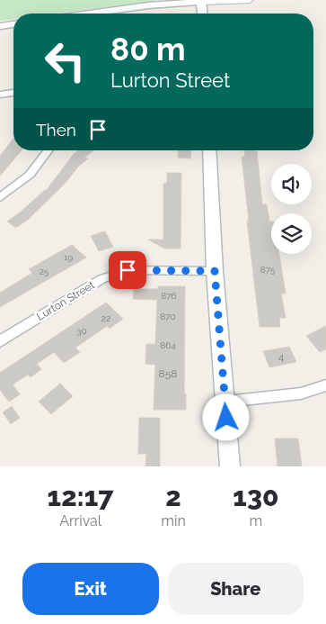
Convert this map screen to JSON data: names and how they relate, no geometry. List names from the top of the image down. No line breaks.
{"streets":{"street":["Lurton Street"]},"house_numbers":["19","875","25","876","870","22","30","864","4","858"],"page":{"turn":["80 m","Lurton Street"],"then":"Then","eta":["12:17","Arrival","2","min","130","m"],"buttons":["Exit","Share"]}}
